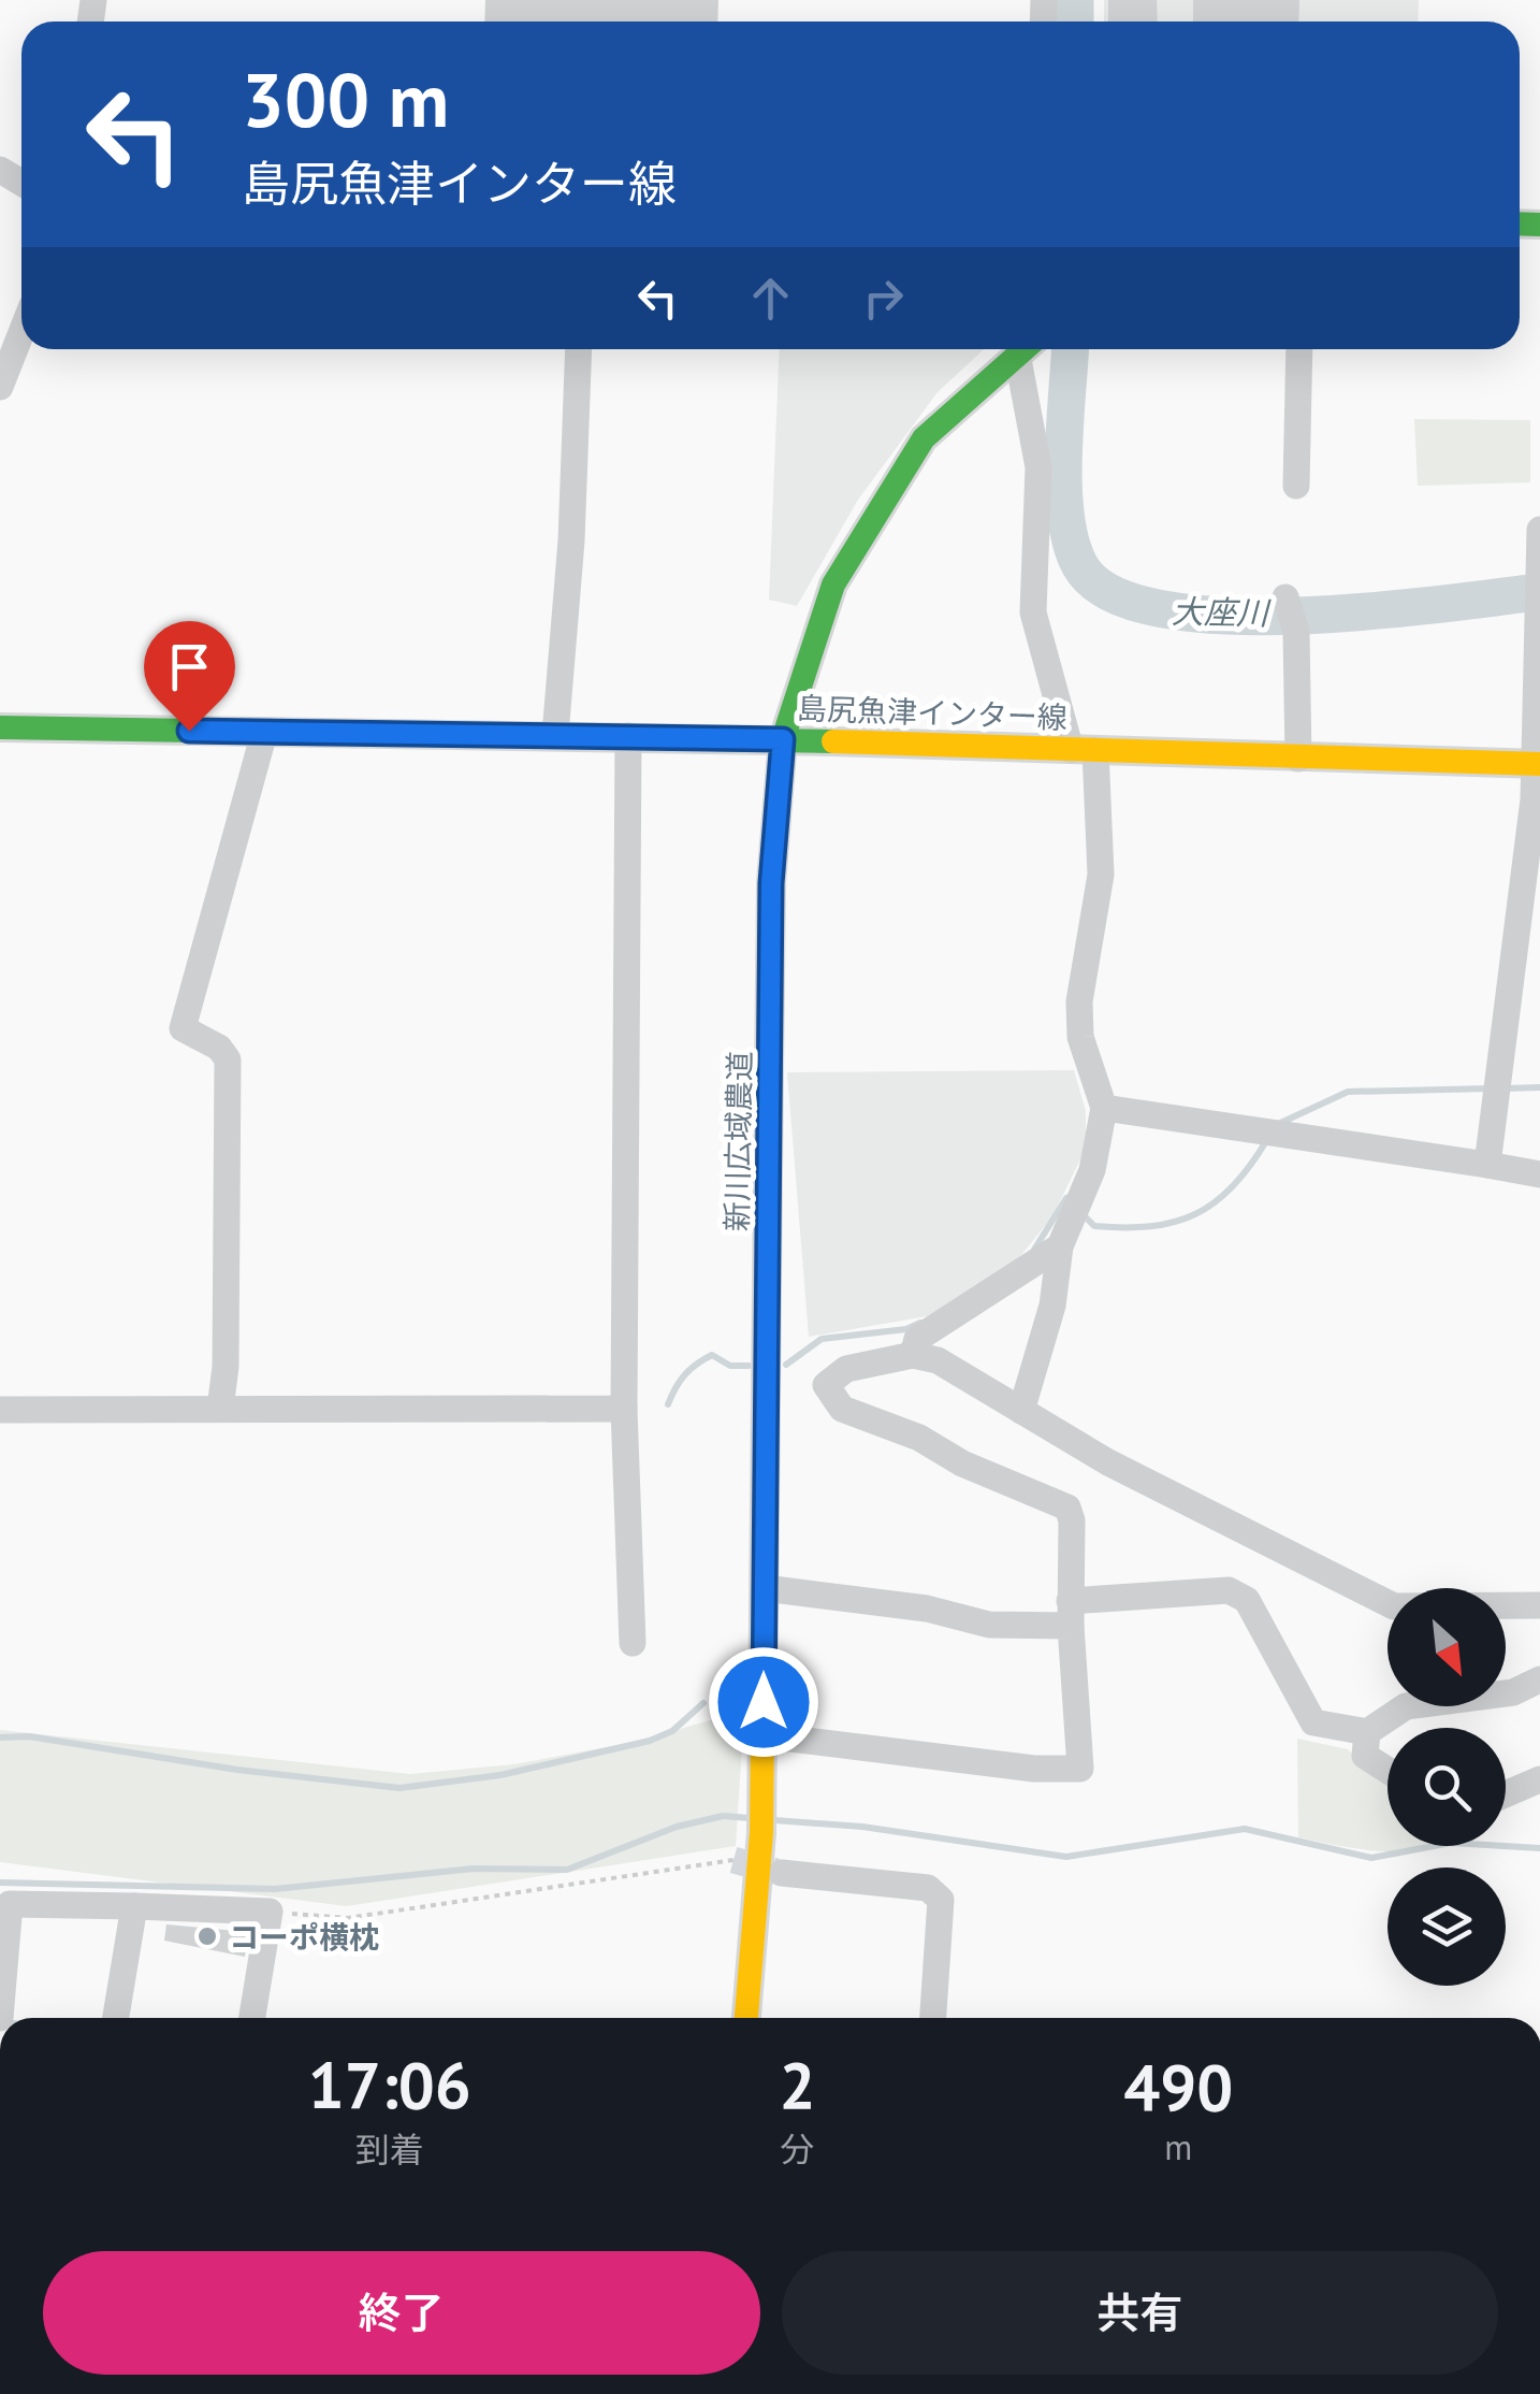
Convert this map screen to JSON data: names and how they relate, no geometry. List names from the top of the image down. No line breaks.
{"streets":{"street":["島尻魚津インター線","新川広域農道"]},"crossings":[["島尻魚津インター線","新川広域農道"]],"water":["大座川"],"places":["コーポ横枕"],"north":"bottom right","page":{"turn":["300 m","島尻魚津インター線"],"eta":["17:06","到着","2","分","490","m"],"buttons":["終了","共有"]}}
